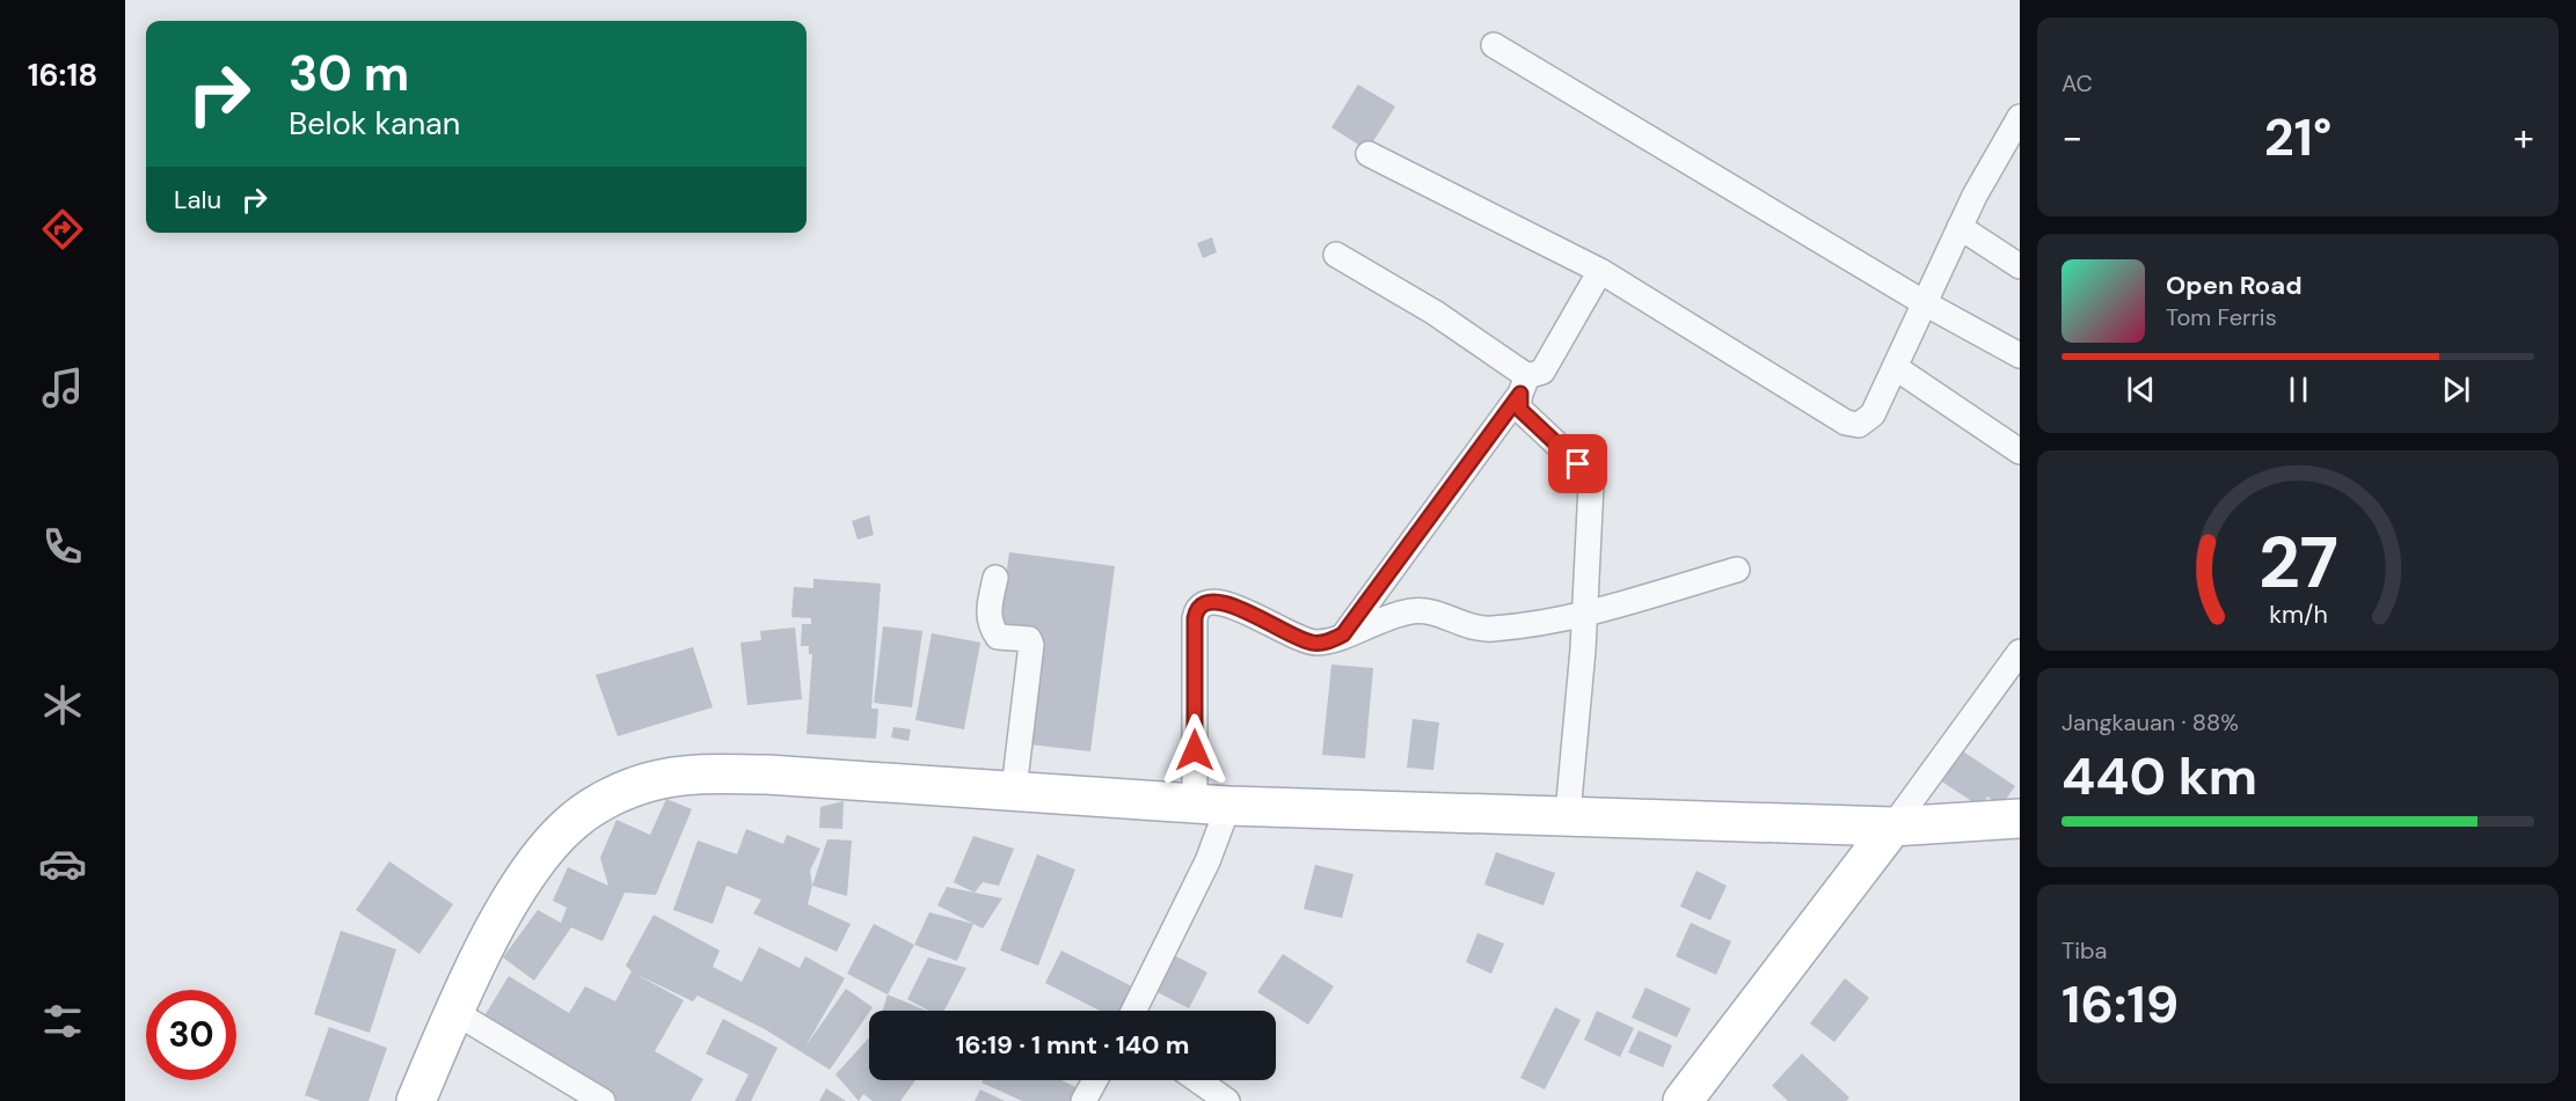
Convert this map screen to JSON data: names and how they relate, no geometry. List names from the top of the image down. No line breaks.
{"page":{"tabs":"16:18","tile":["AC",["Jangkauan · 88%","440 km"],["Tiba","16:19"]],"turn":["30 m","Belok kanan"],"heat":["−","21°","+"],"then":"Lalu","song":["Open Road","Tom Ferris"],"limit":"30","trip":"16:19 · 1 mnt · 140 m","gauge":["27","km/h"]}}
